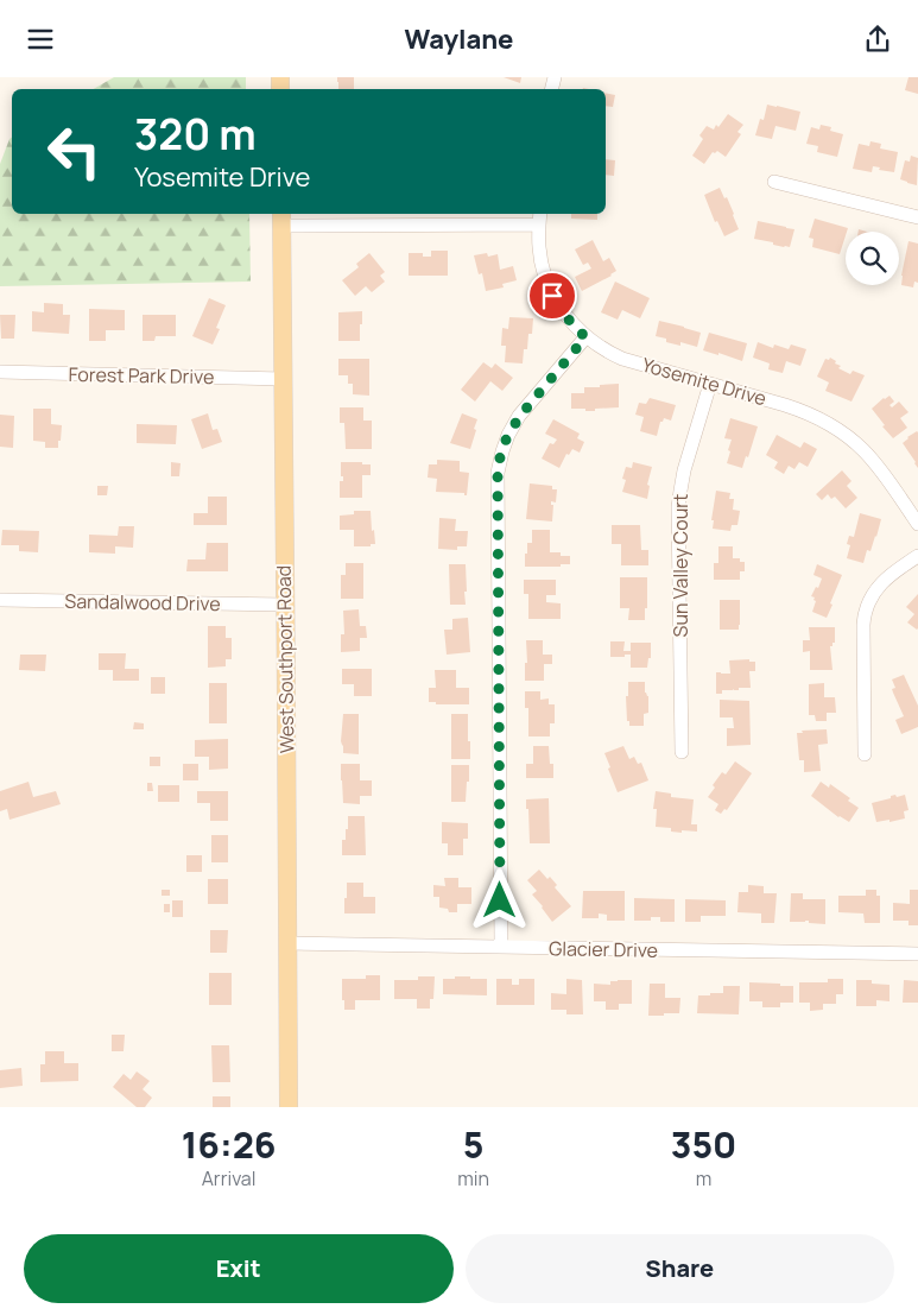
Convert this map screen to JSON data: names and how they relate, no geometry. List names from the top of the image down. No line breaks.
{"streets":{"main road":["West Southport Road"],"street":["Forest Park Drive","Yosemite Drive","Sun Valley Court","Sandalwood Drive","Glacier Drive"]},"crossings":[["Forest Park Drive","West Southport Road"],["Yosemite Drive","Sun Valley Court"],["Sandalwood Drive","West Southport Road"],["West Southport Road","Glacier Drive"]],"page":{"header":"Waylane","turn":["320 m","Yosemite Drive"],"eta":["16:26","Arrival","5","min","350","m"],"buttons":["Exit","Share"]}}
